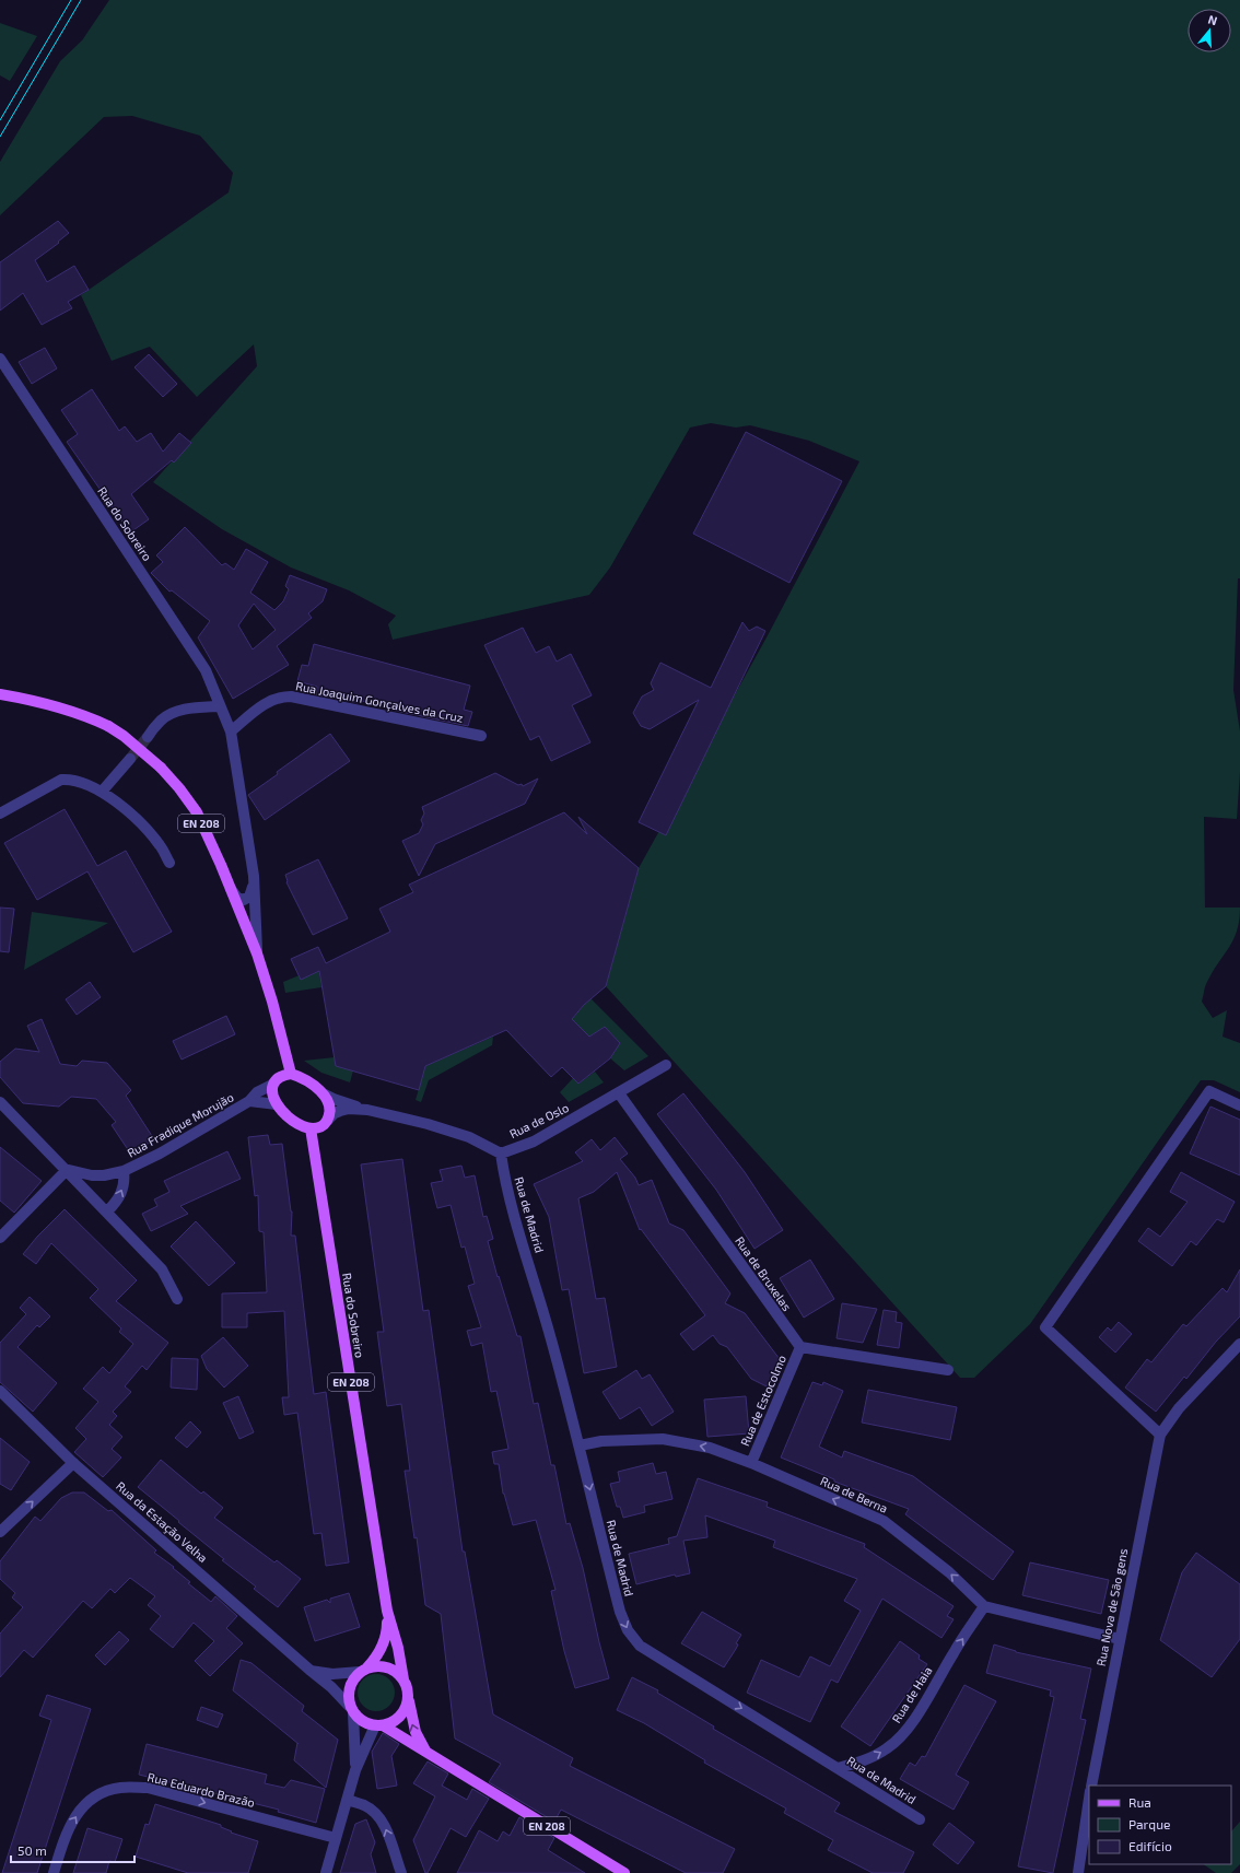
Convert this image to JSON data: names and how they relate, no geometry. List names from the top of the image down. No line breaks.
{"streets":{"main road":["Rua do Sobreiro","EN 208"],"street":["Rua Joaquim Gonçalves da Cruz","Rua de Oslo","Rua Fradique Morujão","Rua de Madrid","Rua de Bruxelas","Rua de Estocolmo","Rua de Berna","Rua da Estação Velha","Rua Nova de São gens","Rua de Haia","Rua Eduardo Brazão"]},"crossings":[["Rua do Sobreiro","Rua Joaquim Gonçalves da Cruz"],["Rua do Sobreiro","EN 208"],["Rua do Sobreiro","Rua de Oslo"],["Rua do Sobreiro","Rua Fradique Morujão"],["Rua do Sobreiro","Rua da Estação Velha"],["EN 208","Rua da Estação Velha"],["Rua de Oslo","Rua Fradique Morujão"],["Rua de Oslo","Rua de Madrid"],["Rua de Oslo","Rua de Bruxelas"],["Rua de Madrid","Rua de Berna"],["Rua de Madrid","Rua de Haia"],["Rua de Bruxelas","Rua de Estocolmo"],["Rua de Estocolmo","Rua de Berna"],["Rua de Berna","Rua de Haia"]],"one_way":["Rua de Madrid","Rua de Berna","Rua de Haia","Rua Eduardo Brazão"],"legend":["Rua","Parque","Edifício"],"scale_bar":"50 m","north":"top"}
